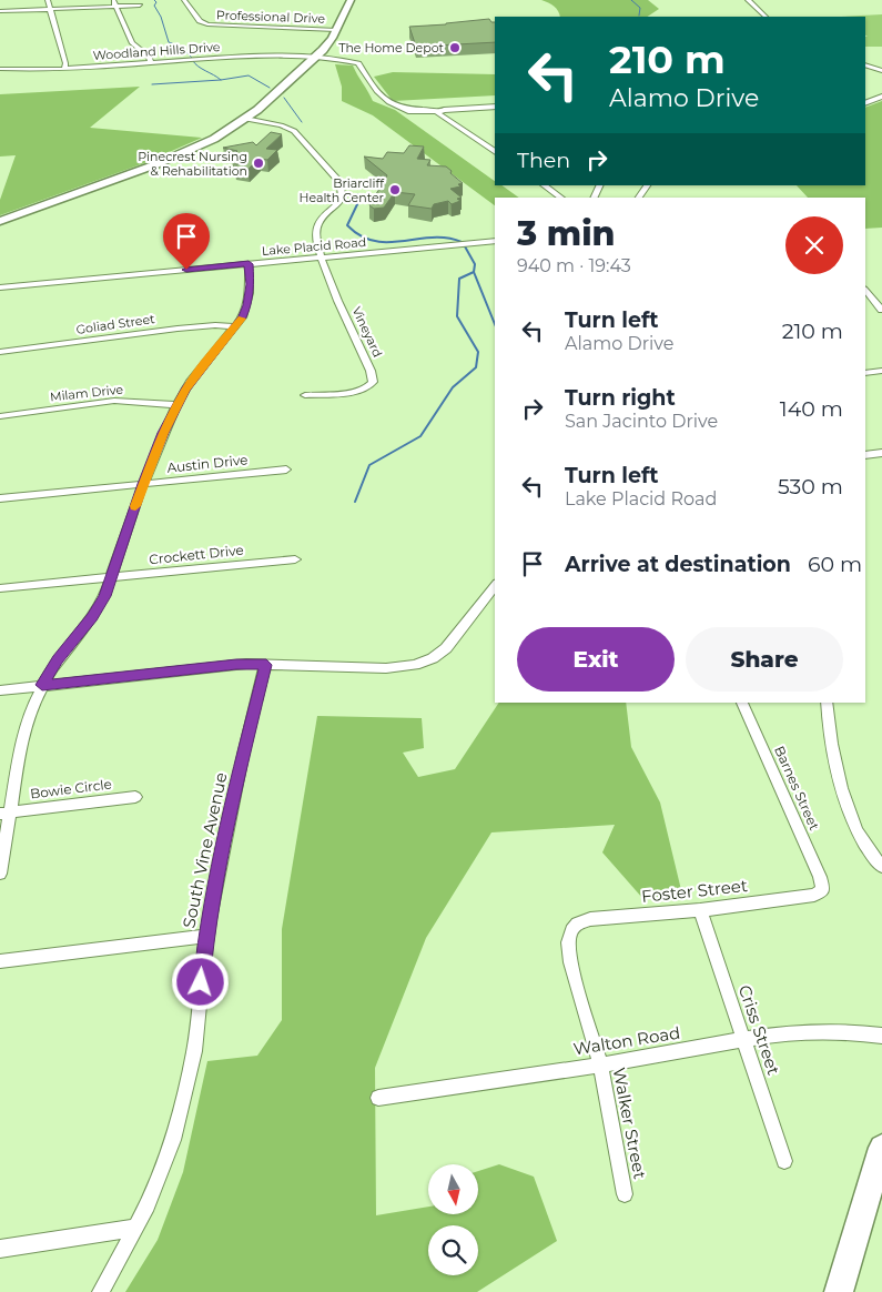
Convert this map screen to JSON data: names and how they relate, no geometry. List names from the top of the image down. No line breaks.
{"streets":{"street":["Professional Drive","Woodland Hills Drive","Lake Placid Road","Goliad Street","Vineyard","Milam Drive","Austin Drive","Crockett Drive","Barnes Street","Bowie Circle","South Vine Avenue","Foster Street","Criss Street","Walton Road","Walker Street"]},"crossings":[["Lake Placid Road","Vineyard"],["Barnes Street","Foster Street"],["Foster Street","Criss Street"],["Foster Street","Walker Street"],["Criss Street","Walton Road"],["Walton Road","Walker Street"]],"places":["The Home Depot","Pinecrest Nursing & Rehabilitation","Briarcliff Health Center"],"north":"bottom","page":{"turn":["210 m","Alamo Drive"],"then":"Then","heading":["3 min","940 m · 19:43"],"list":[{"name":"Turn left","note":"Alamo Drive","value":"210 m"},{"name":"Turn right","note":"San Jacinto Drive","value":"140 m"},{"name":"Turn left","note":"Lake Placid Road","value":"530 m"},{"name":"Arrive at destination","value":"60 m"}],"buttons":["Exit","Share"]}}
